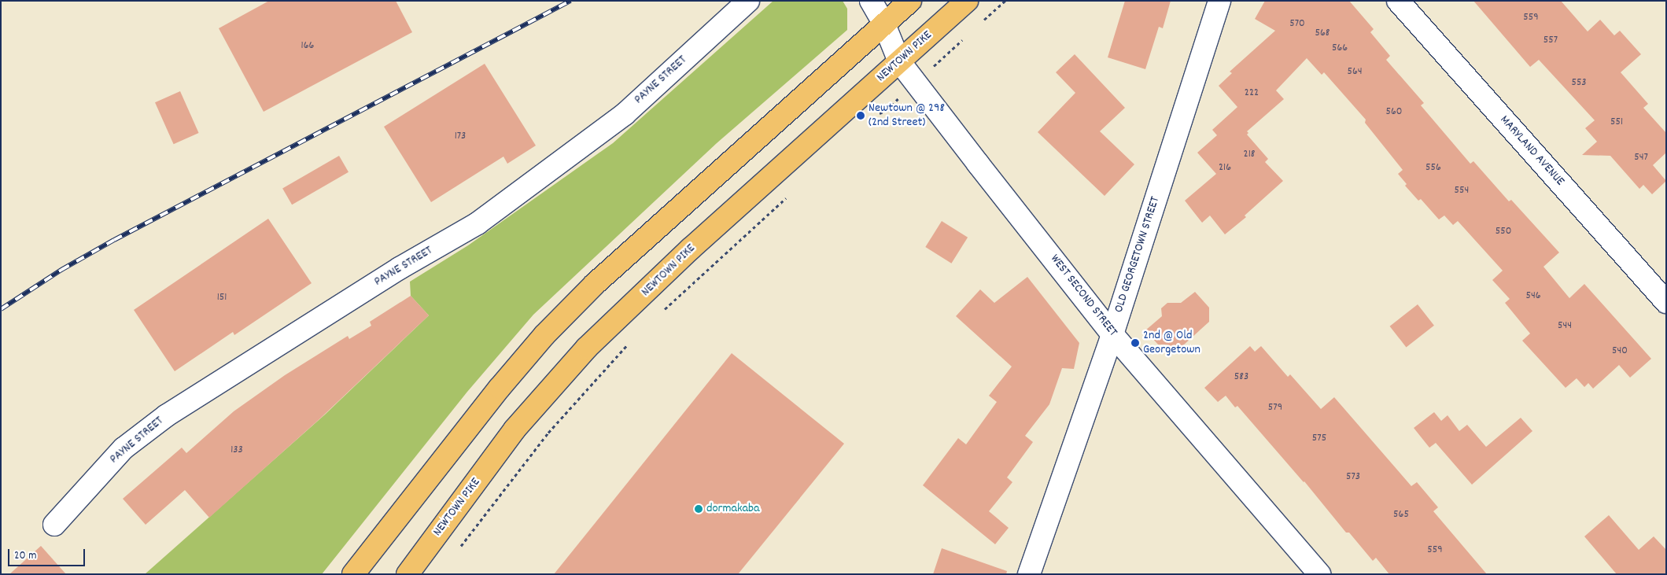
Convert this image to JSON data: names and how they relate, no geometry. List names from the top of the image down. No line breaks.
{"streets":{"main road":["NEWTOWN PIKE"],"street":["PAYNE STREET","MARYLAND AVENUE","OLD GEORGETOWN STREET","WEST SECOND STREET"]},"crossings":[["NEWTOWN PIKE","WEST SECOND STREET"],["OLD GEORGETOWN STREET","WEST SECOND STREET"]],"places":["Newtown @ 298 (2nd Street)","2nd @ Old Georgetown","dormakaba"],"house_numbers":["559","570","568","557","166","566","564","553","222","560","551","173","218","547","216","556","554","550","546","151","544","540","583","579","575","133","573","565","559"],"scale_bar":"20 m"}
